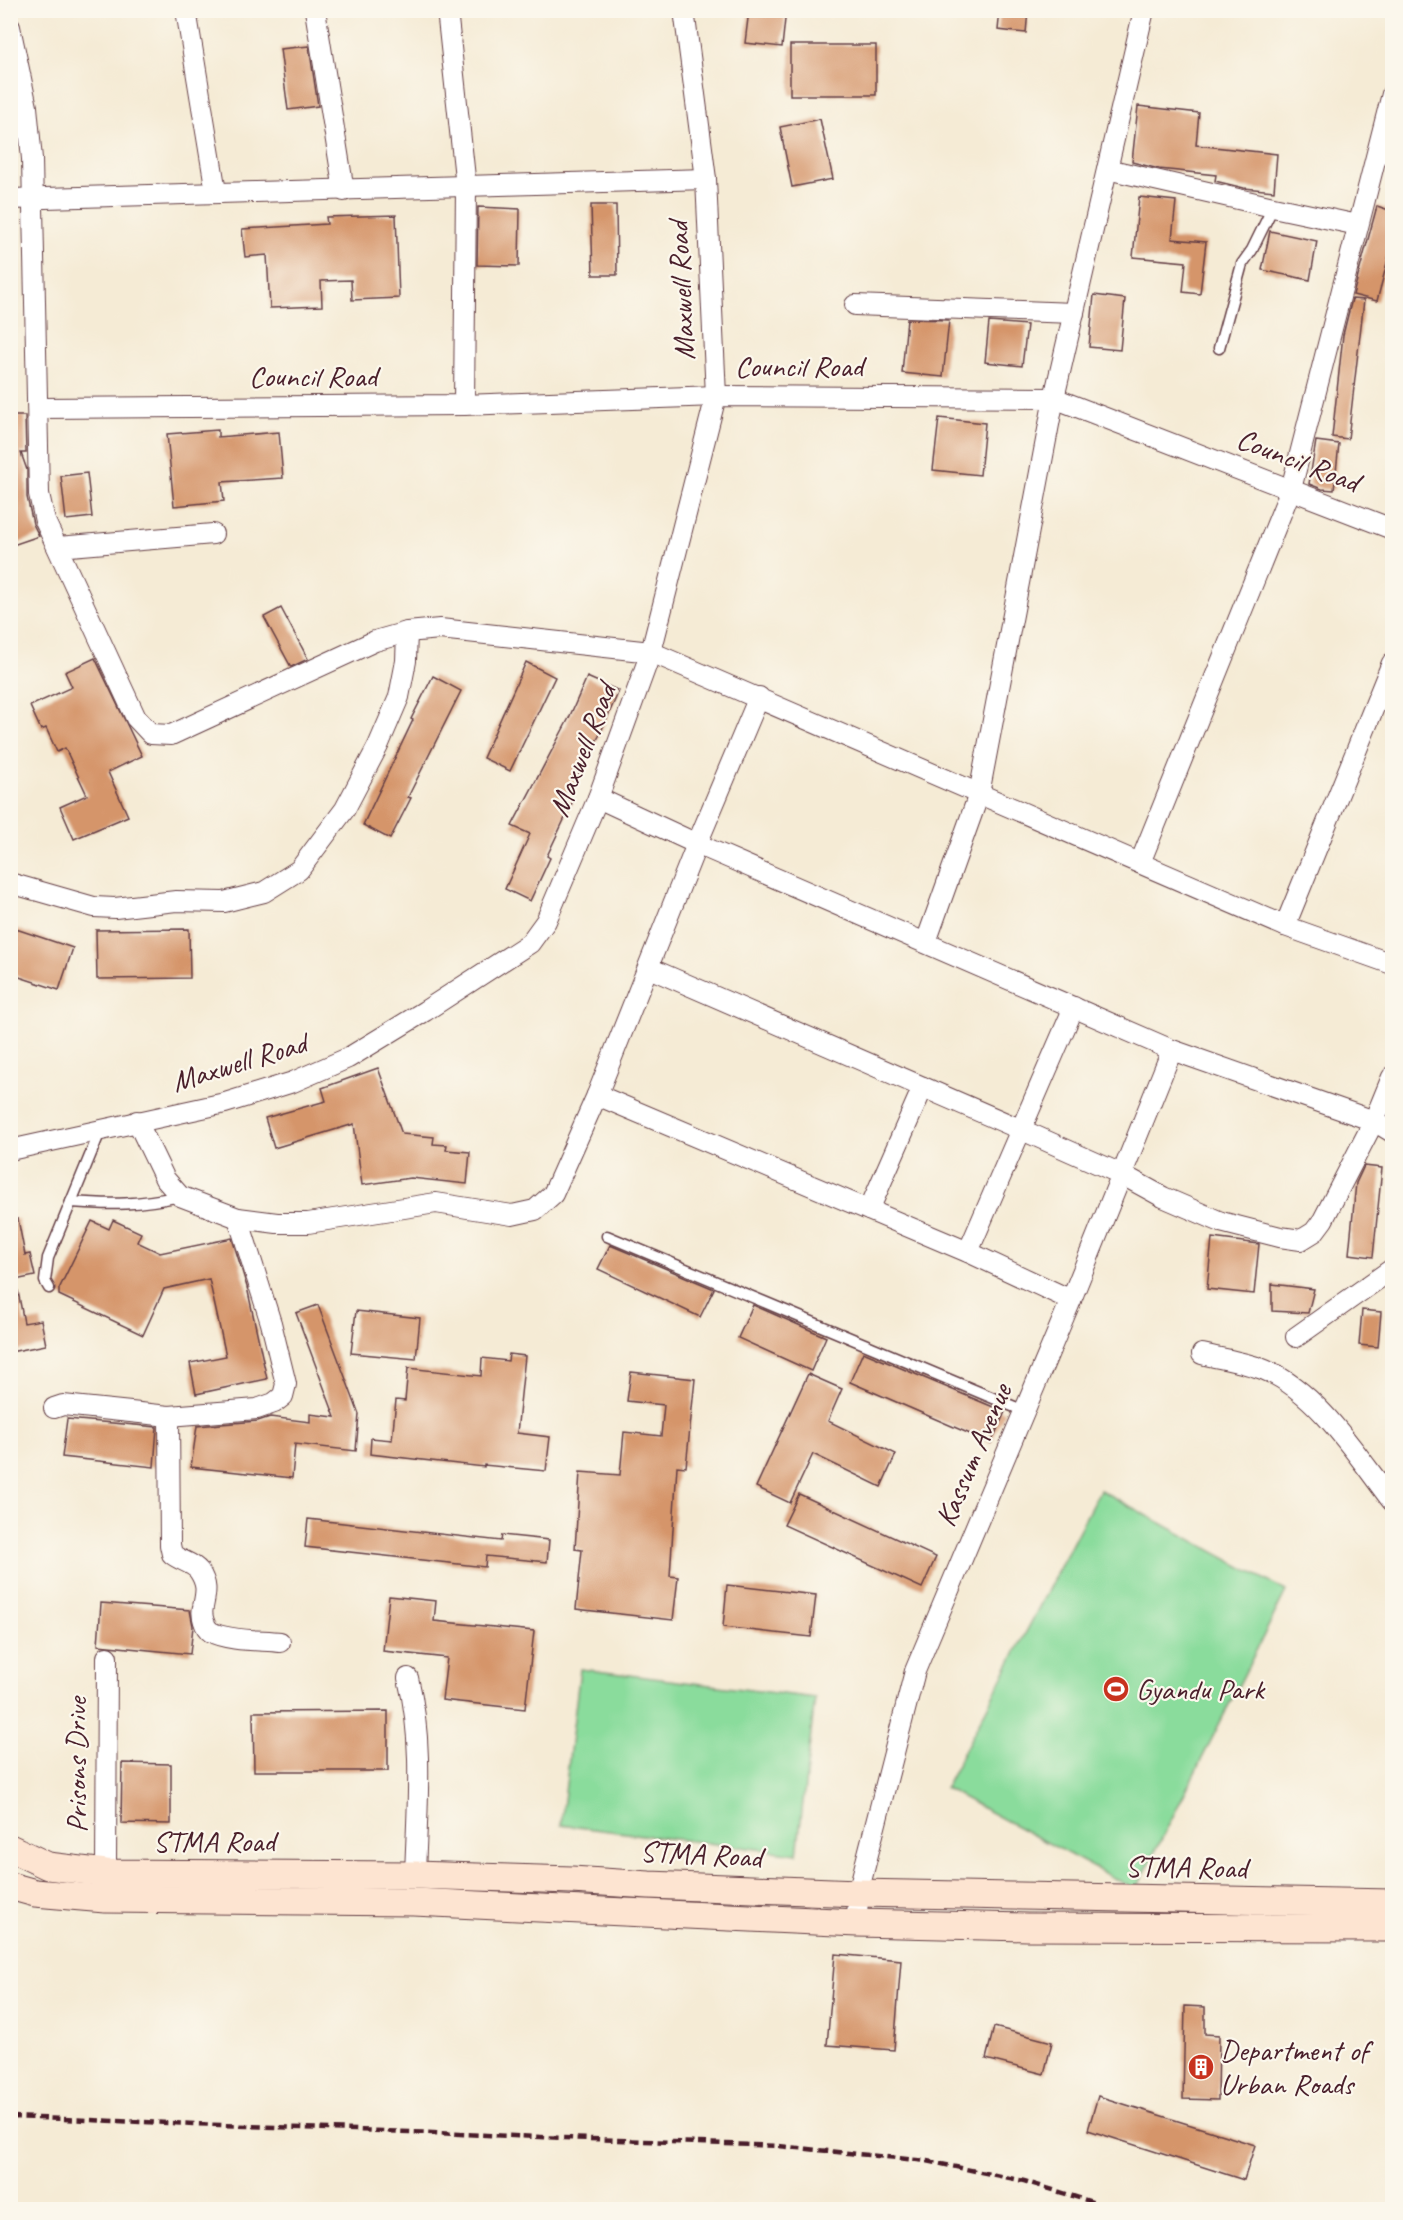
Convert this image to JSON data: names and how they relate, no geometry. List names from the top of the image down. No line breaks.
{"streets":{"main road":["STMA Road"],"street":["Maxwell Road","Council Road","Kassum Avenue","Prisons Drive"]},"crossings":[["Maxwell Road","Council Road"],["Kassum Avenue","STMA Road"],["Prisons Drive","STMA Road"]],"places":{"sports":["Gyandu Park"],"building":["Department of Urban Roads"]}}
